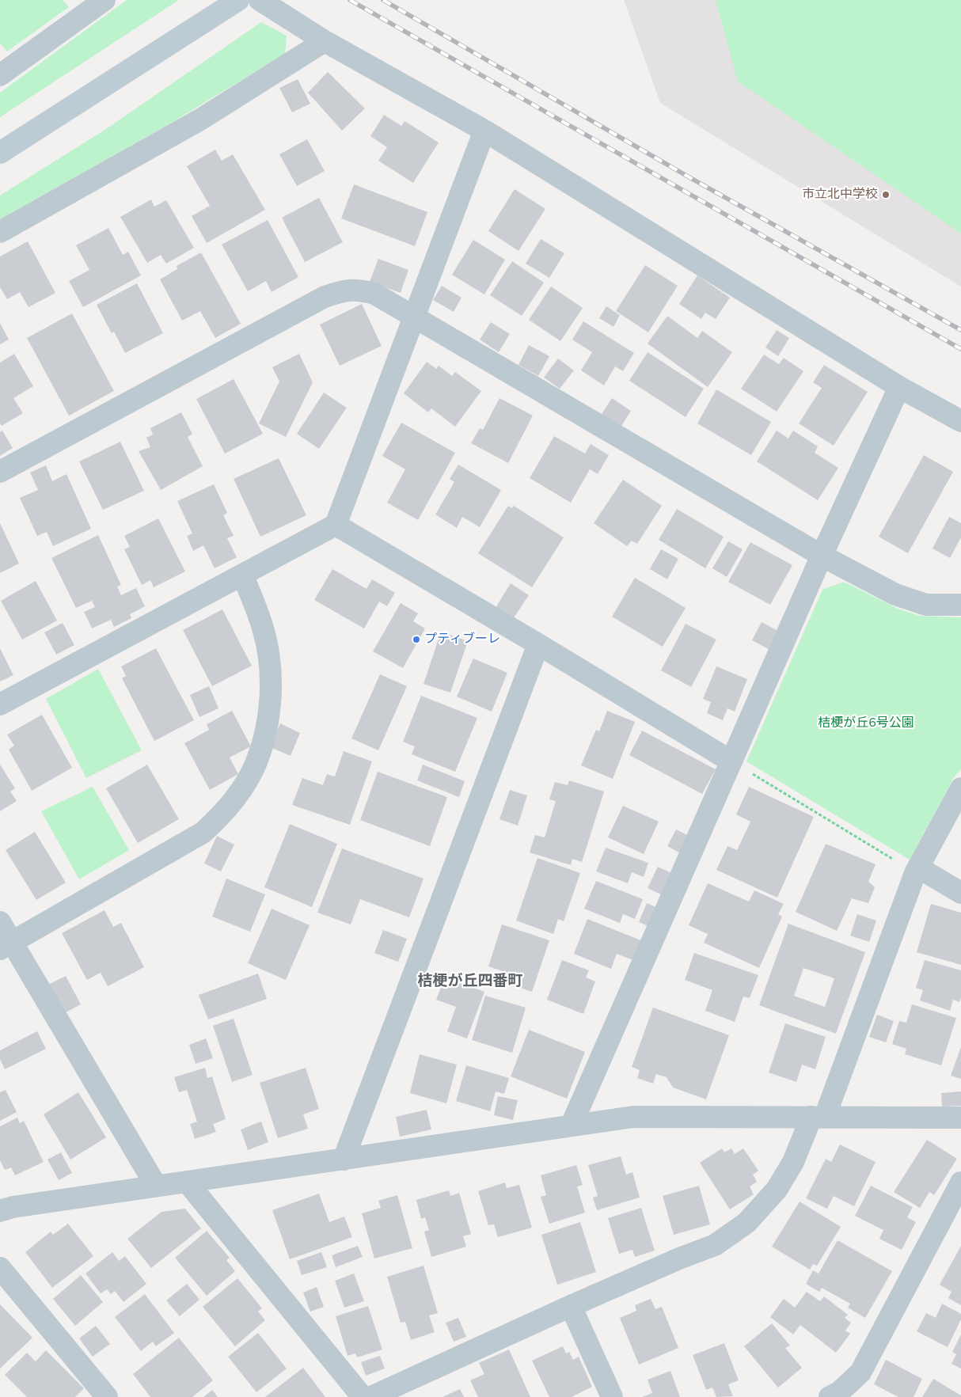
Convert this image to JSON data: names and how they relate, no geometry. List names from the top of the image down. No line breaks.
{"districts":["桔梗が丘四番町"],"parks":["桔梗が丘6号公園"],"places":["市立北中学校","プティブーレ"]}
